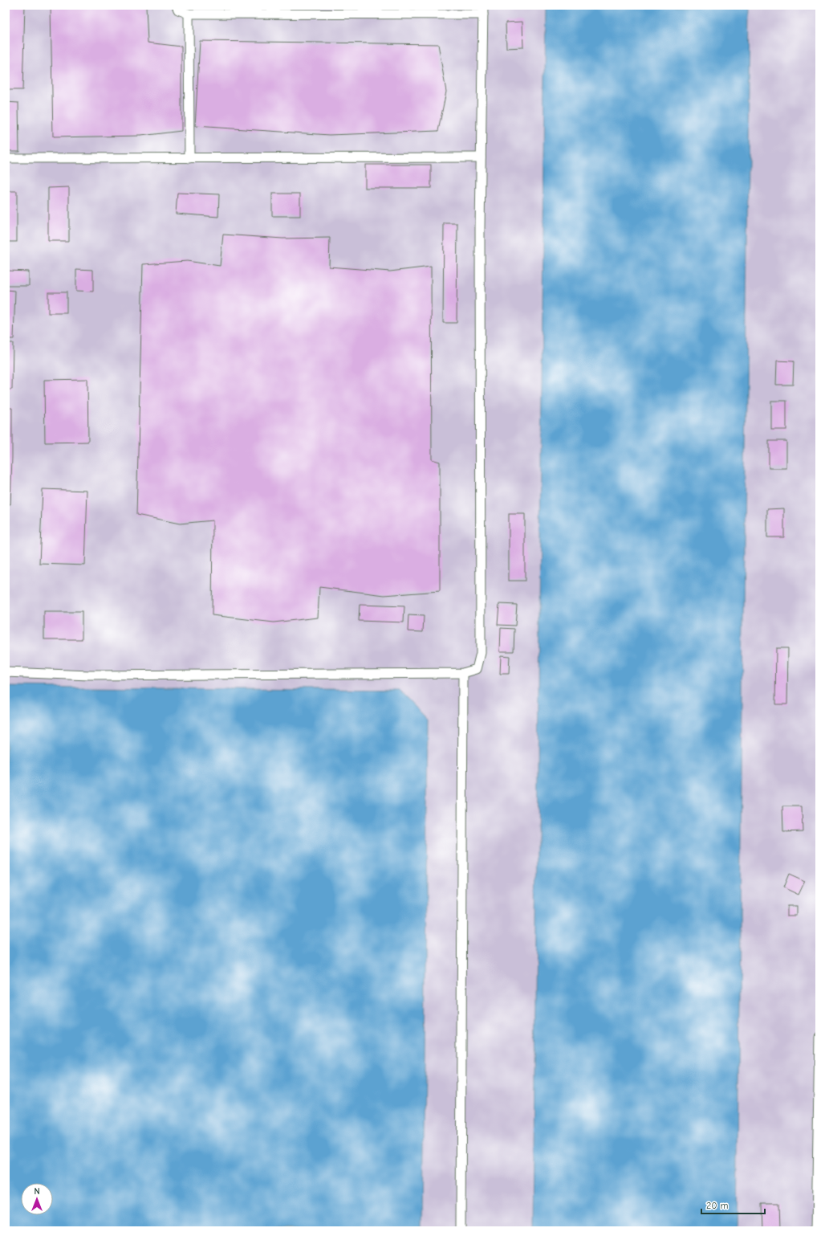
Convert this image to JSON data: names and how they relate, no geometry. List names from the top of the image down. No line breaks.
{"scale_bar":"20 m","north":"top"}
